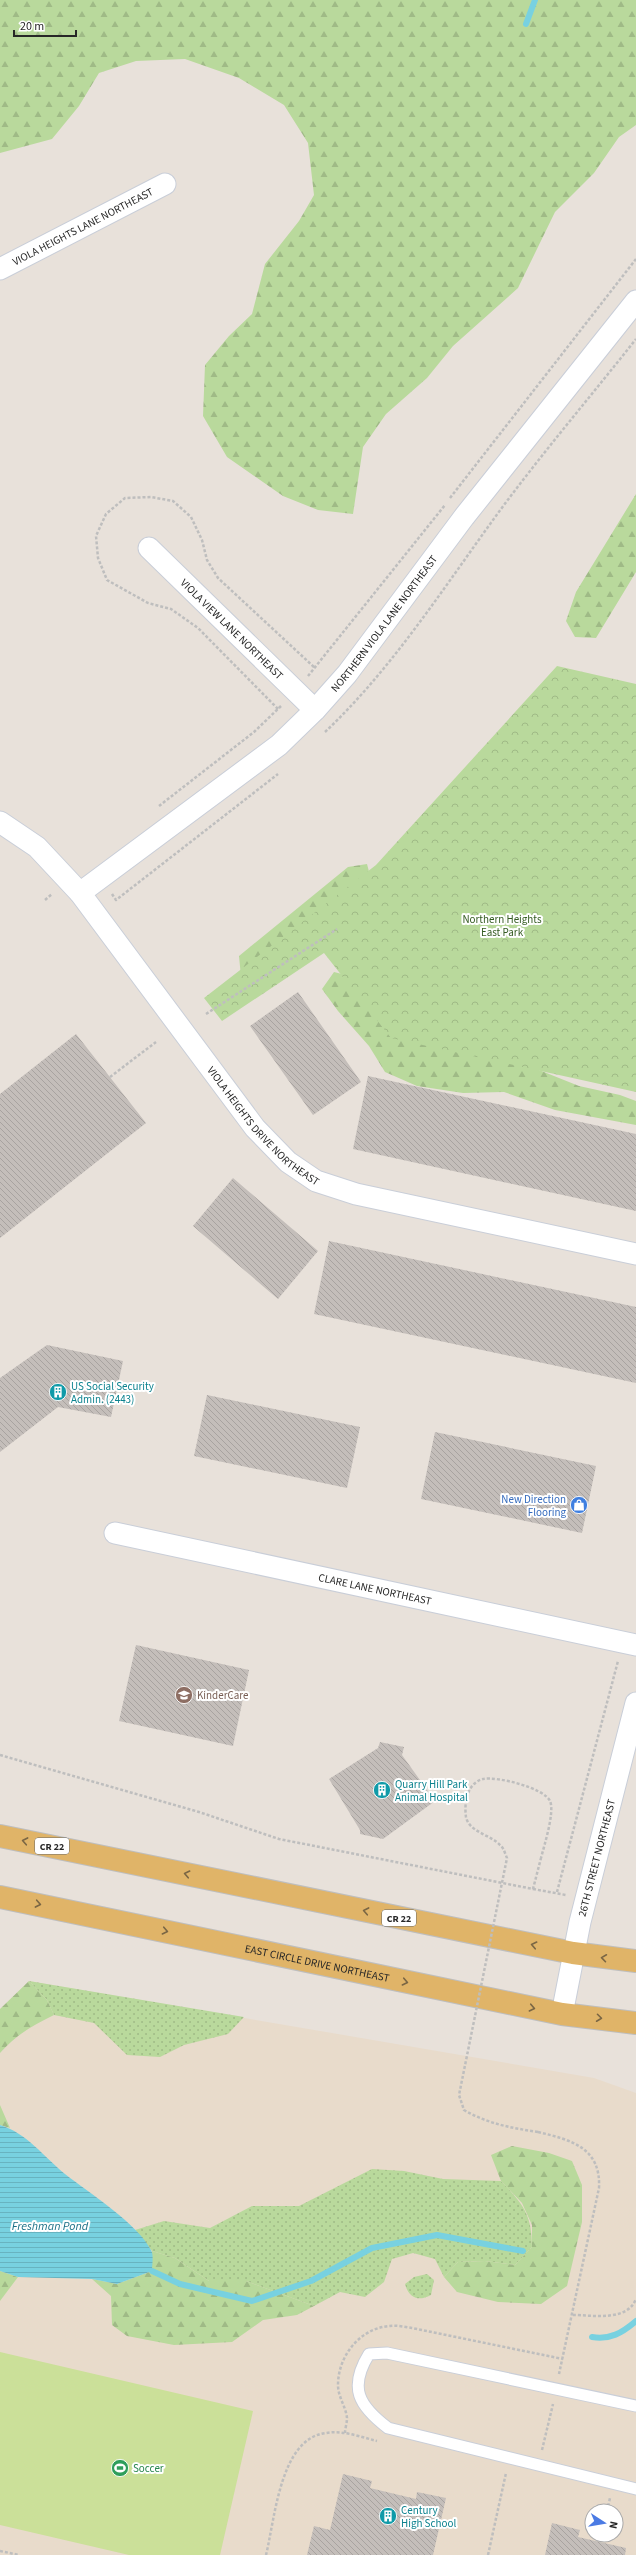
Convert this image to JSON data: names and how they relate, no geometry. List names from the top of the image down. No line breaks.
{"streets":{"main road":["CR 22","EAST CIRCLE DRIVE NORTHEAST"],"street":["VIOLA HEIGHTS LANE NORTHEAST","NORTHERN VIOLA LANE NORTHEAST","VIOLA VIEW LANE NORTHEAST","VIOLA HEIGHTS DRIVE NORTHEAST","CLARE LANE NORTHEAST","26TH STREET NORTHEAST"]},"crossings":[["NORTHERN VIOLA LANE NORTHEAST","VIOLA VIEW LANE NORTHEAST"],["NORTHERN VIOLA LANE NORTHEAST","VIOLA HEIGHTS DRIVE NORTHEAST"],["CR 22","26TH STREET NORTHEAST"],["26TH STREET NORTHEAST","EAST CIRCLE DRIVE NORTHEAST"]],"water":["Freshman Pond"],"parks":["Northern Heights East Park"],"places":{"building":["US Social Security Admin. (2443)","Quarry Hill Park Animal Hospital","Century High School"],"shop":["New Direction Flooring"],"school or university":["KinderCare"],"sports":["Soccer"]},"scale_bar":"20 m","north":"right"}
